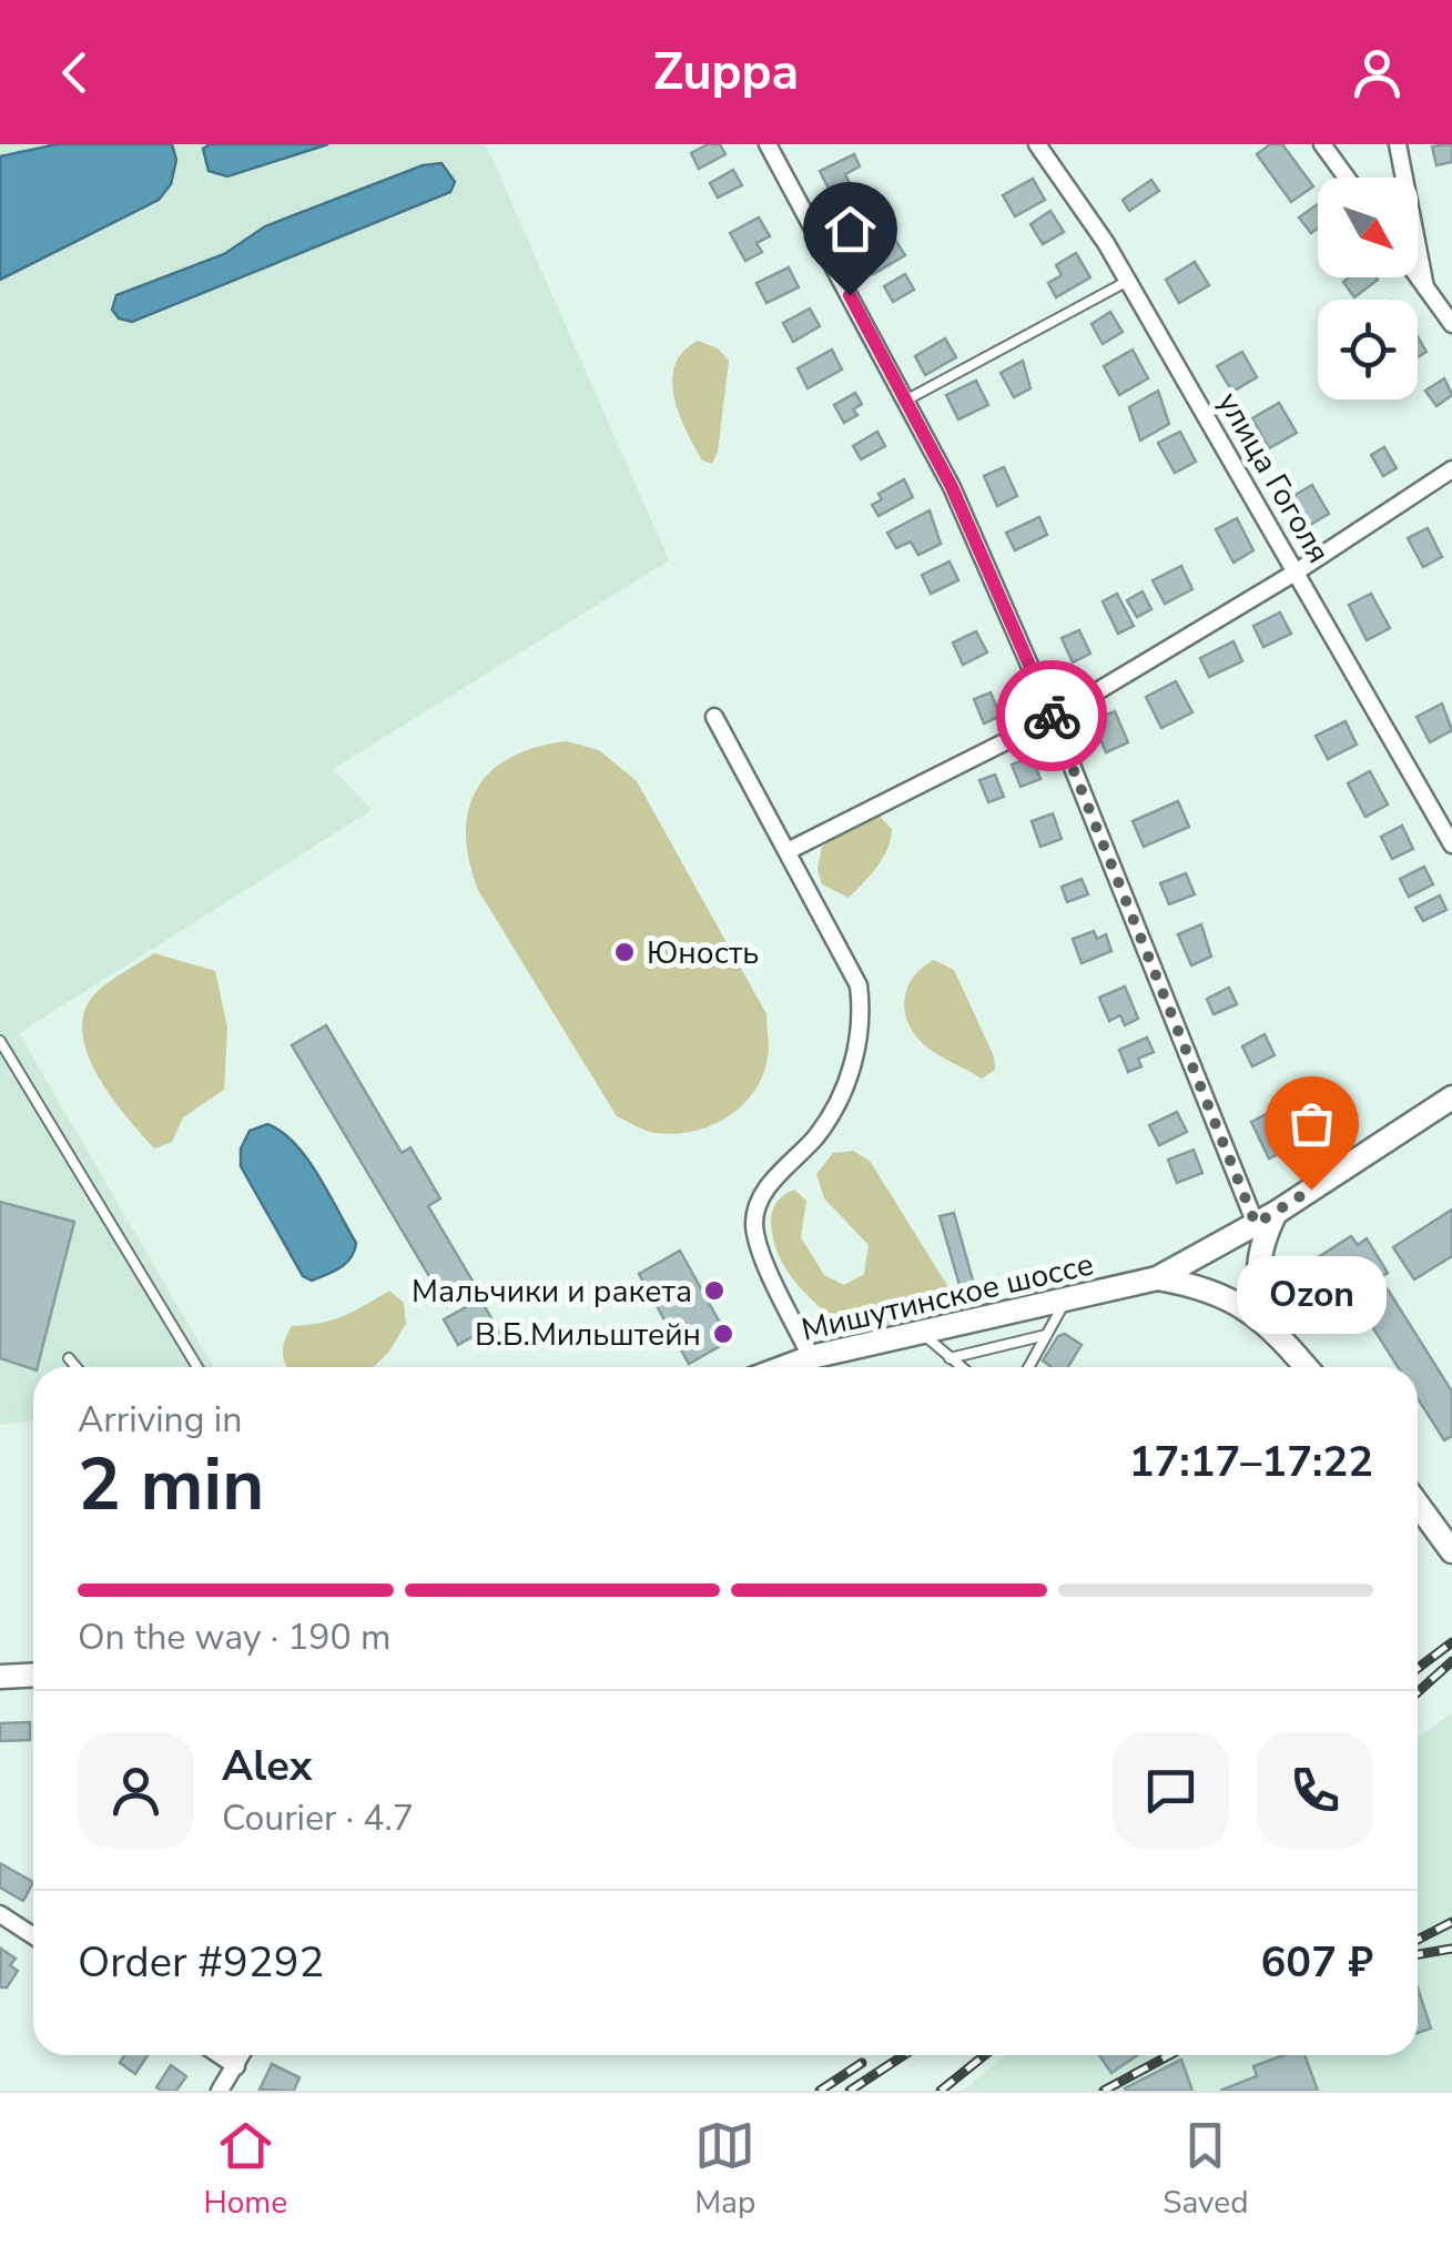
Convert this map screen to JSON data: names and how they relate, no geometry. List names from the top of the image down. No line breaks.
{"streets":{"main road":["Мишутинское шоссе"],"street":["улица Гоголя"]},"places":["Юность","Ozon","Мальчики и ракета","В.Б.Мильштейн"],"north":"bottom right","page":{"header":"Zuppa","bubble":"Ozon","heading":["2 min","Arriving in","17:17–17:22"],"panel":["Alex","Courier · 4.7","Order #9292","607 ₽"],"bar":"On the way · 190 m","tabs":["Home","Map","Saved"]}}
